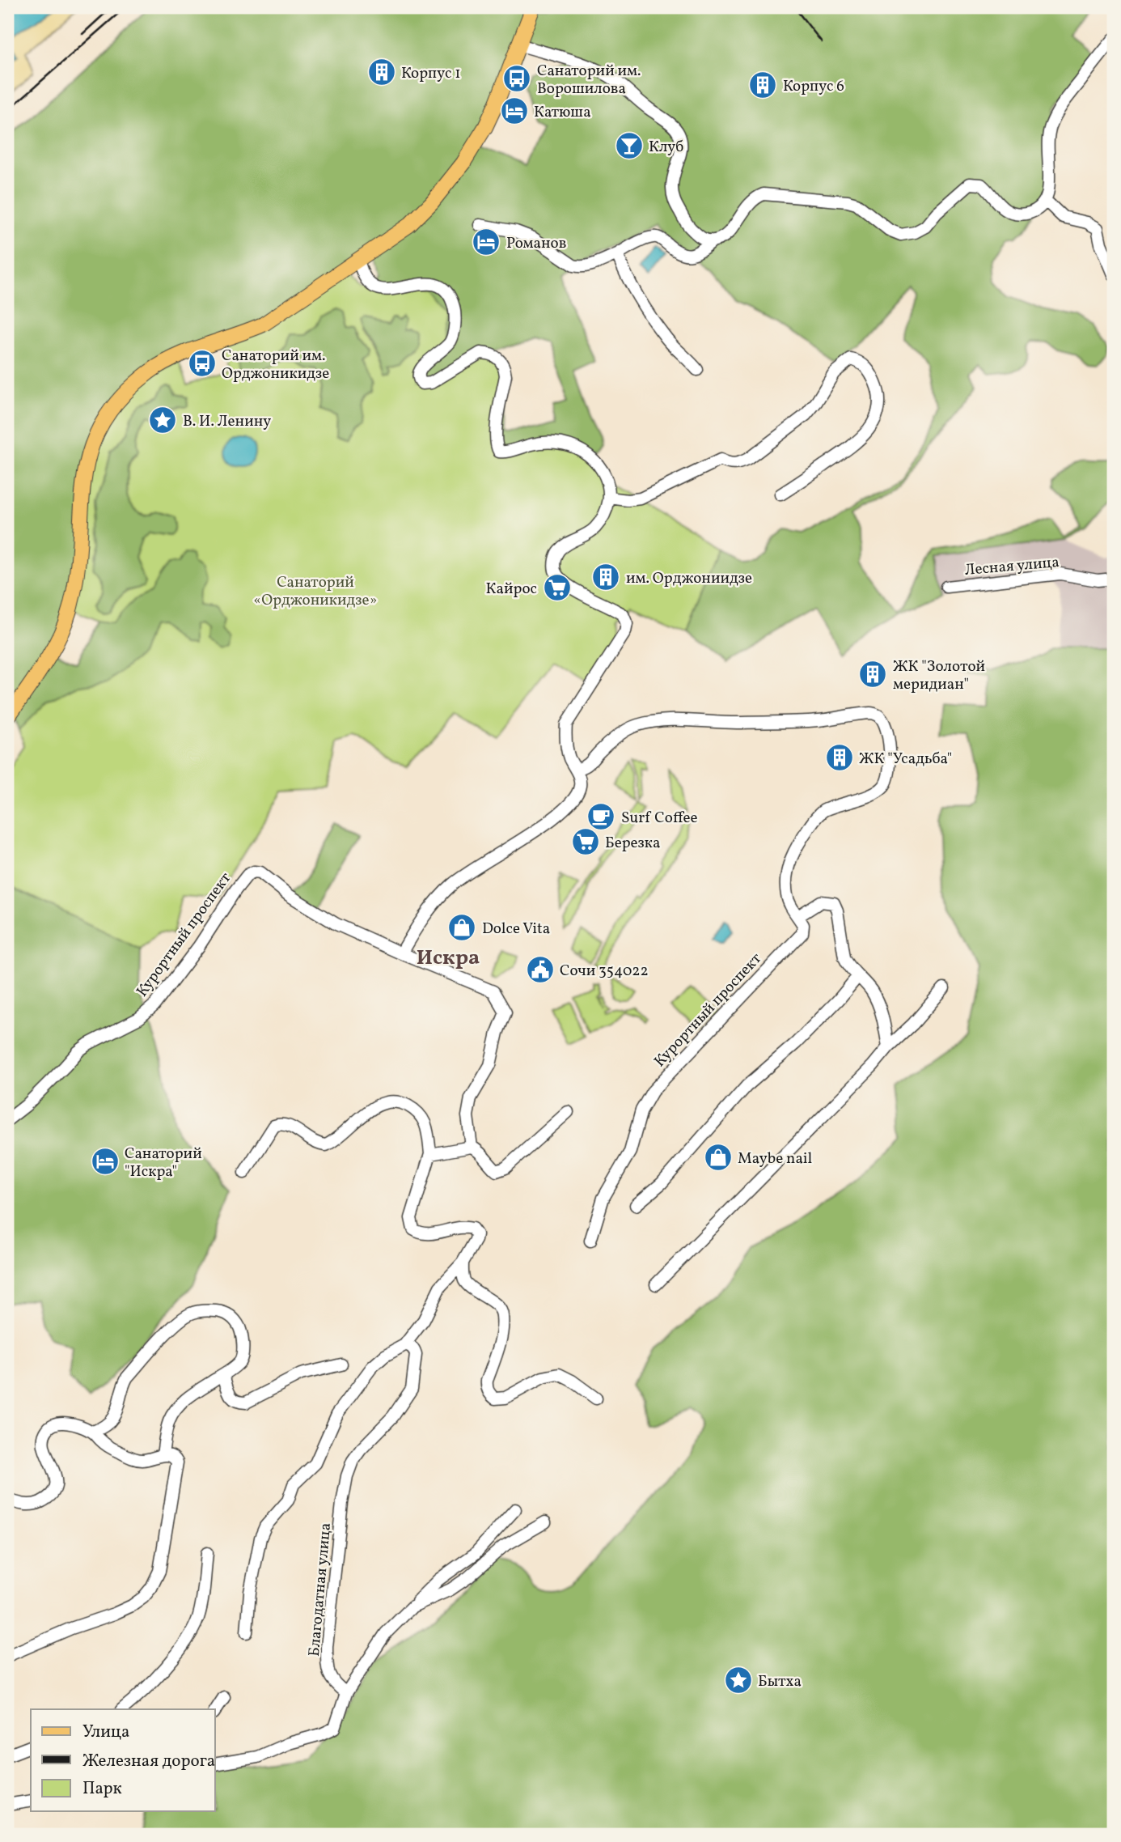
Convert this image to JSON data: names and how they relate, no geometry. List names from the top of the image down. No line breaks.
{"streets":{"street":["Лесная улица","Курортный проспект","Благодатная улица"]},"districts":["Искра"],"parks":["Санаторий «Орджоникидзе»"],"places":{"building":["Корпус 1","Корпус 6","им. Орджониидзе","ЖК \"Золотой меридиан\"","ЖК \"Усадьба\""],"bus stop":["Санаторий им. Ворошилова","Санаторий им. Орджоникидзе"],"hotel":["Катюша","Романов","Санаторий \"Искра\""],"bar":["Клуб"],"place":["В. И. Ленину","Бытха"],"supermarket":["Кайрос","Березка"],"cafe":["Surf Coffee"],"shop":["Dolce Vita","Maybe nail"],"public building":["Сочи 354022"]},"legend":["Улица","Железная дорога","Парк"]}
